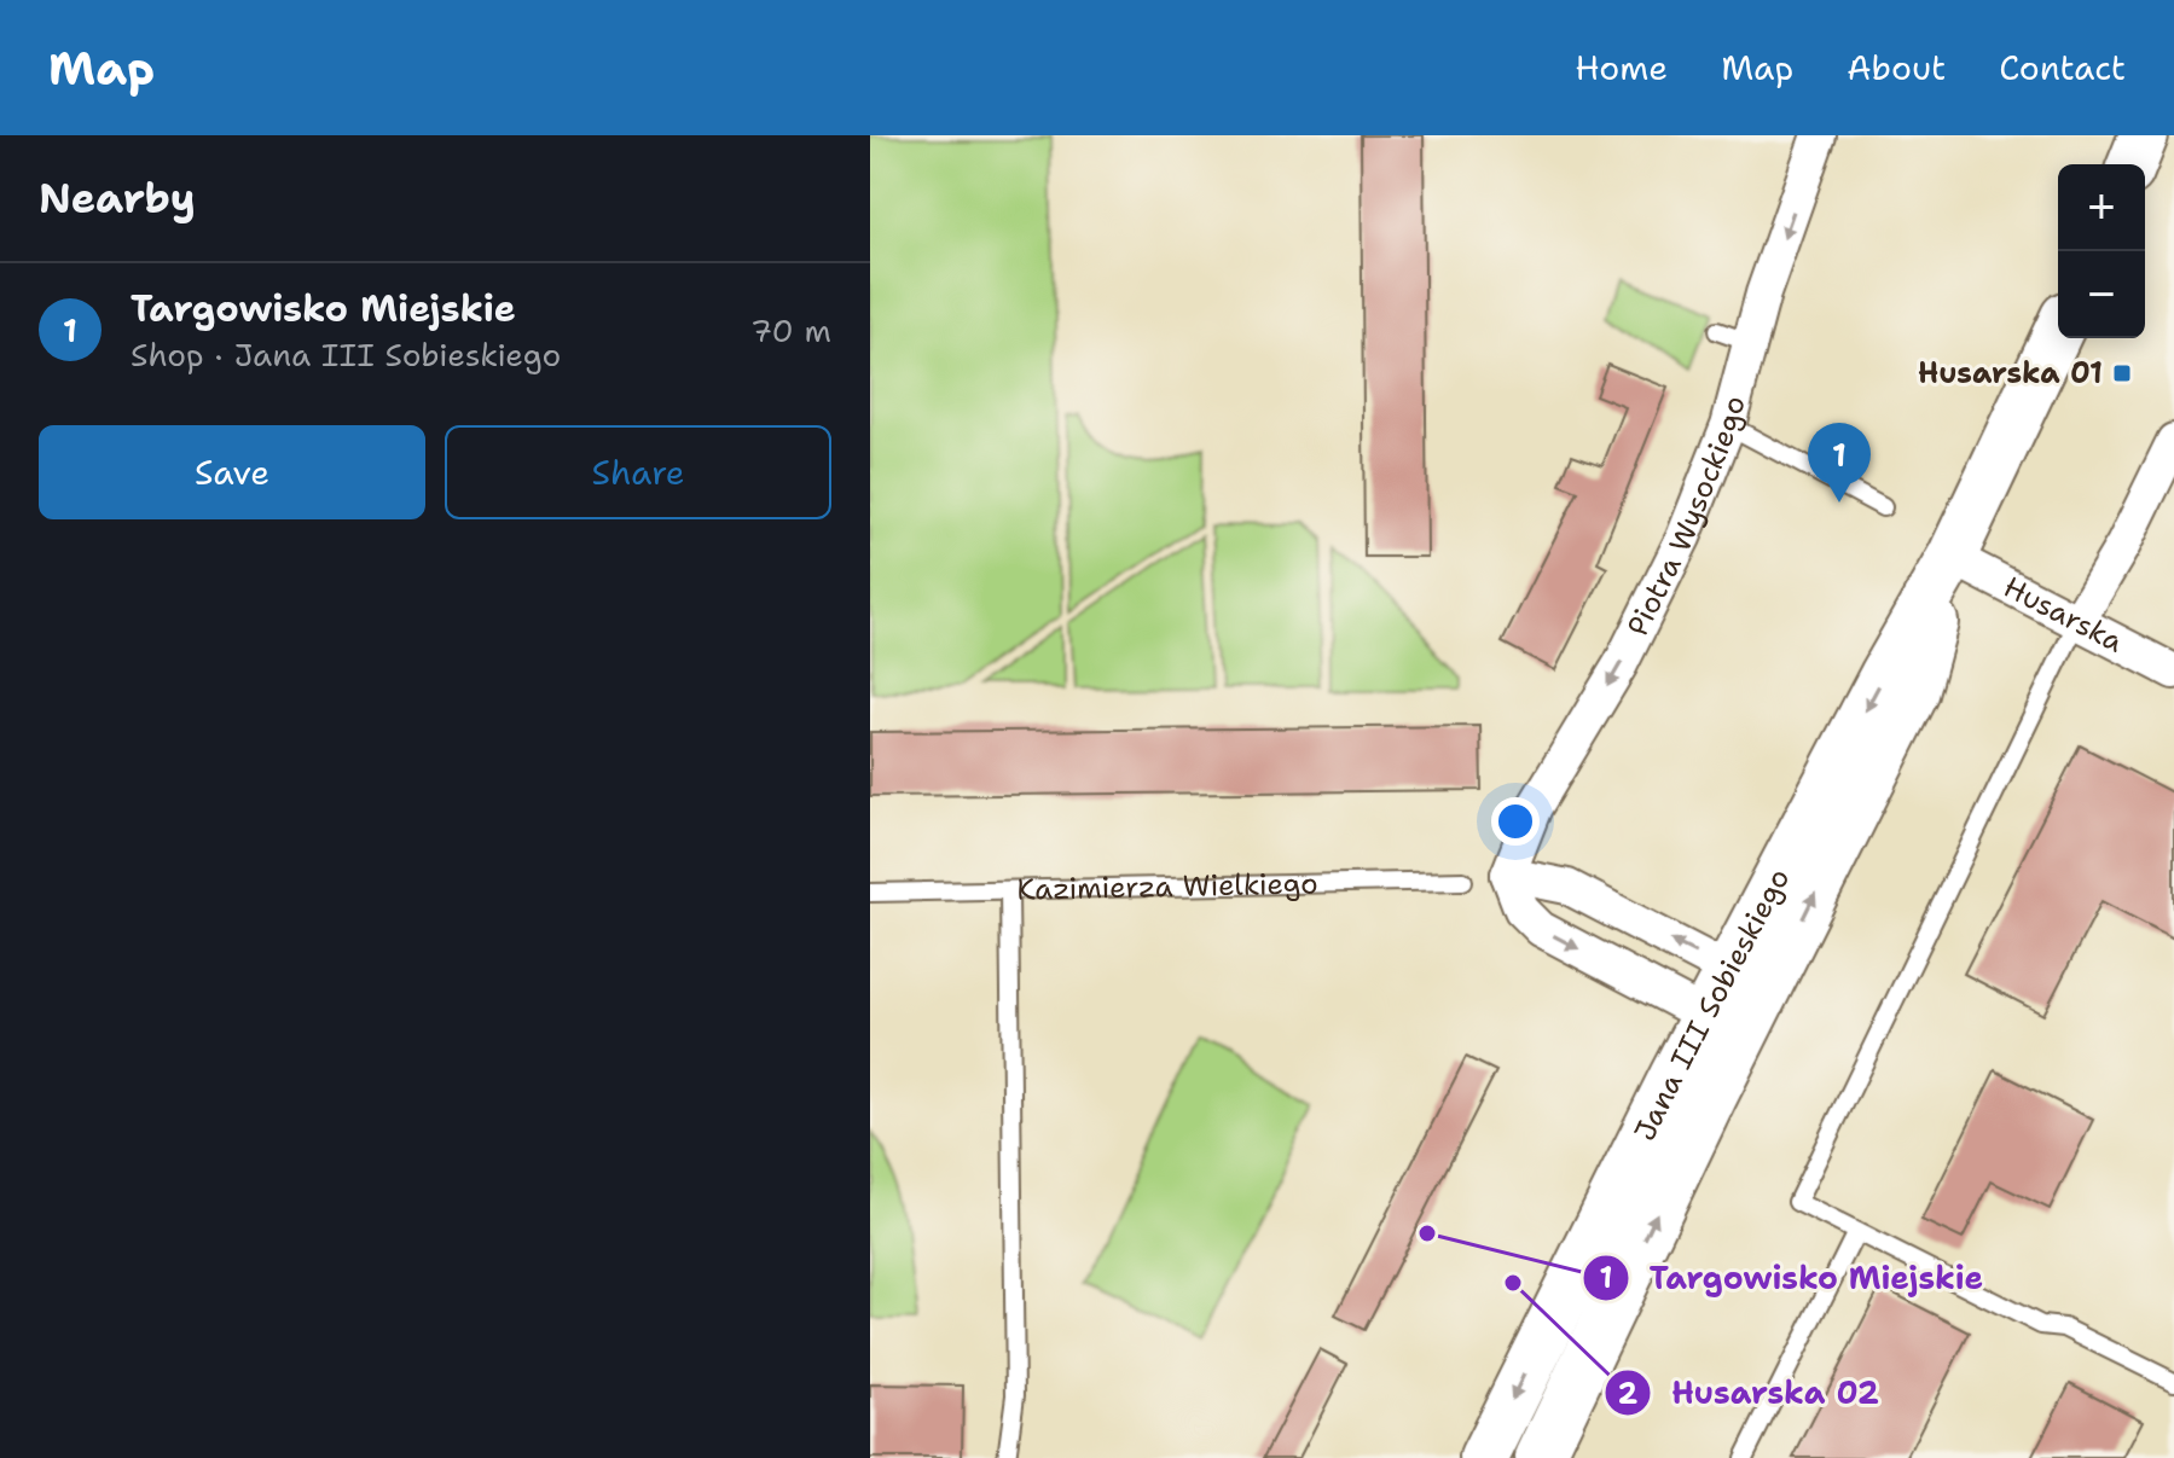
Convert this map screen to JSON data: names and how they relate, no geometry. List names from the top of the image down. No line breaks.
{"streets":{"street":["Piotra Wysockiego","Husarska","Jana III Sobieskiego"],"lane":["Kazimierza Wielkiego"]},"crossings":[["Husarska","Jana III Sobieskiego"]],"one_way":["Piotra Wysockiego"],"places":{"transit":["Husarska 01"],"other":["Targowisko Miejskie","Husarska 02"]},"page":{"header":"Map","nav":["Home","Map","About","Contact"],"heading":"Nearby","map_buttons":["+","−"],"list":[{"mark":"1","name":"Targowisko Miejskie","note":"Shop · Jana III Sobieskiego","value":"70 m"}],"buttons":["Save","Share"],"pins":"1"}}
